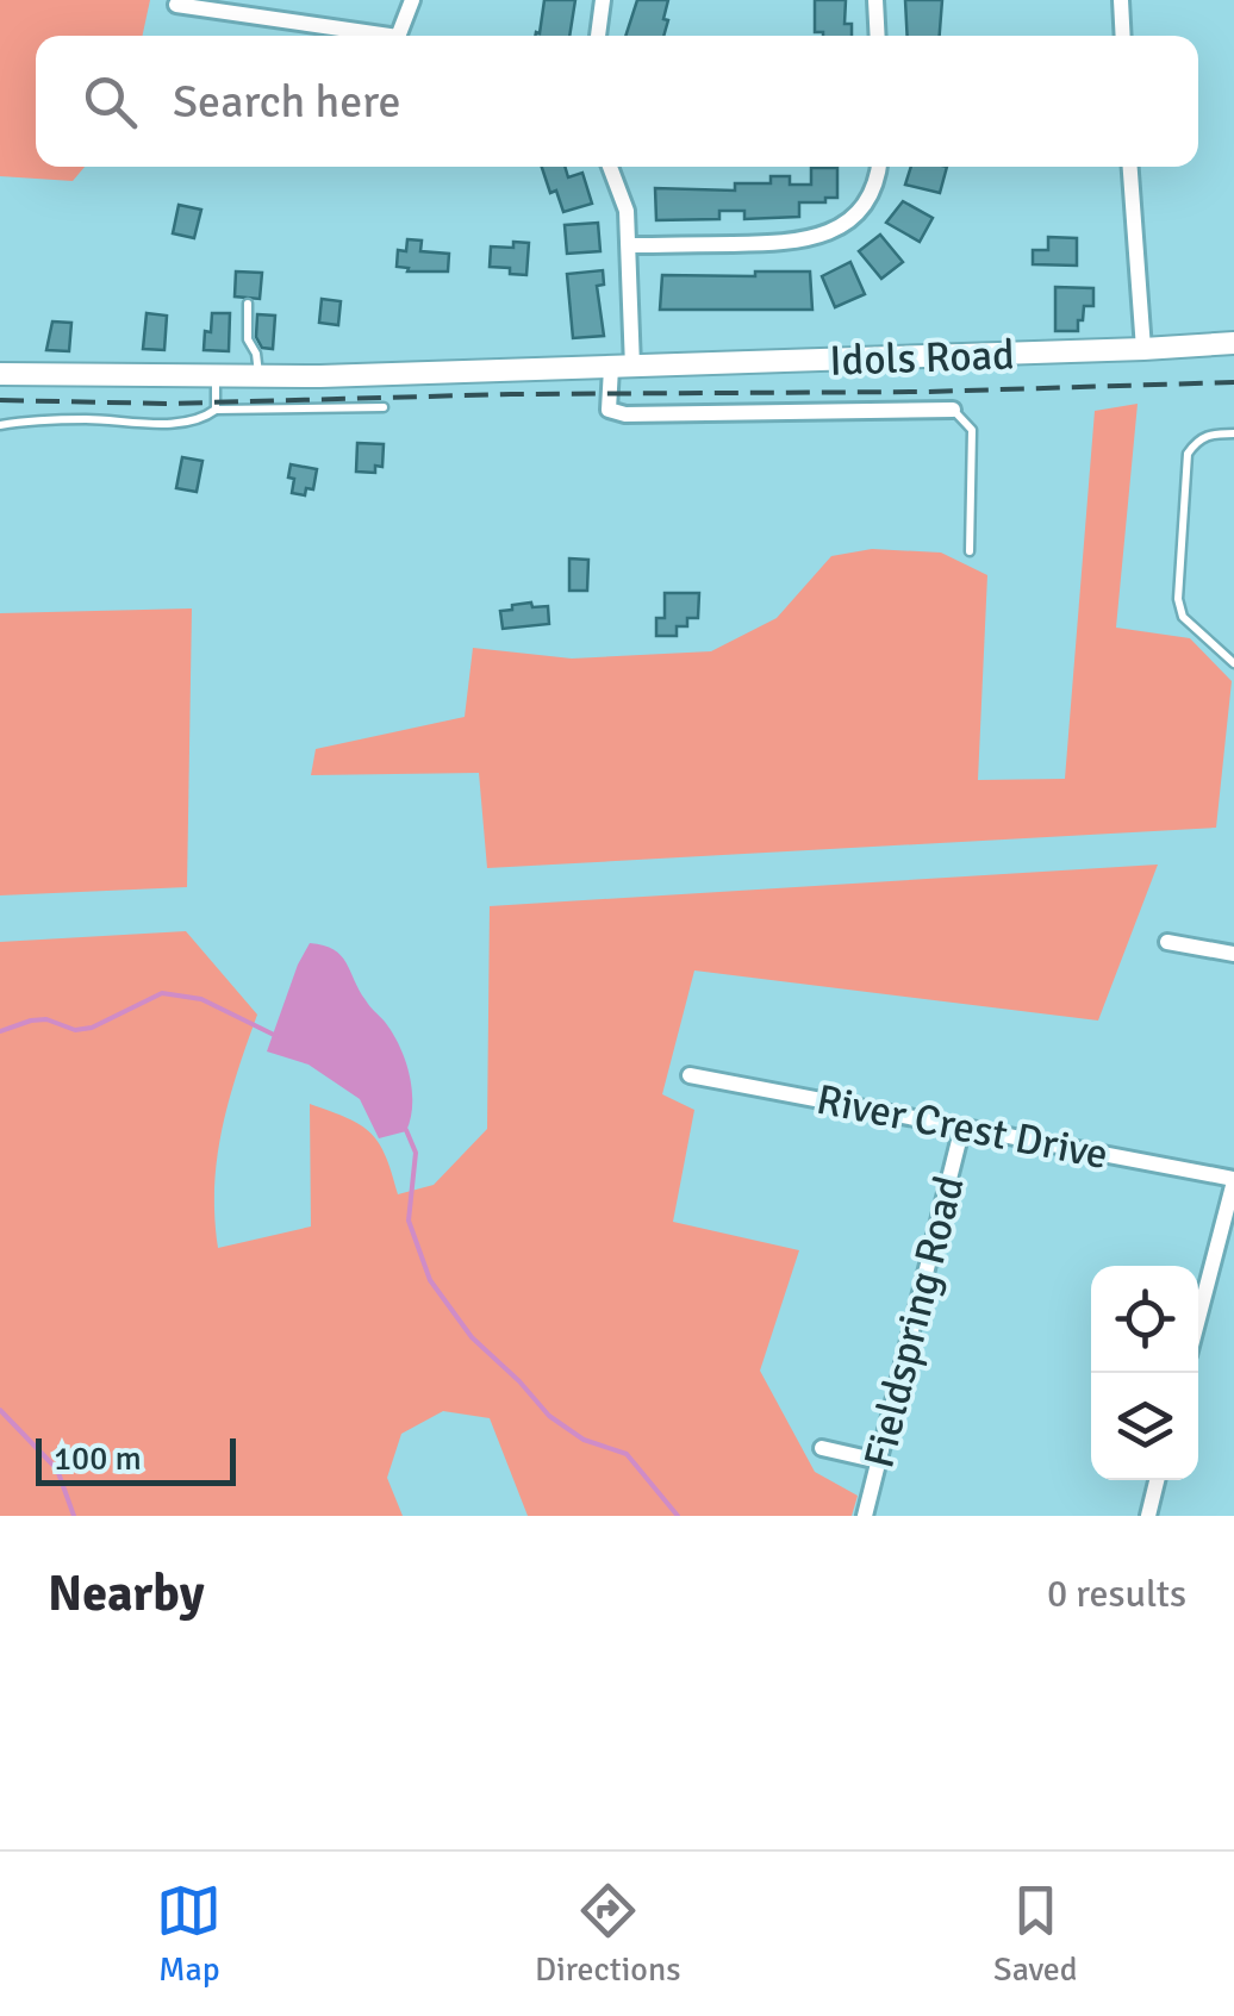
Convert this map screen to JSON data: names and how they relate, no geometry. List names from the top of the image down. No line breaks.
{"streets":{"street":["Idols Road","River Crest Drive","Fieldspring Road"]},"crossings":[["River Crest Drive","Fieldspring Road"]],"scale_bar":"100 m","page":{"search":"Search here","scale":"100 m","heading":["Nearby","0 results"],"nav":["Map","Directions","Saved"]}}
